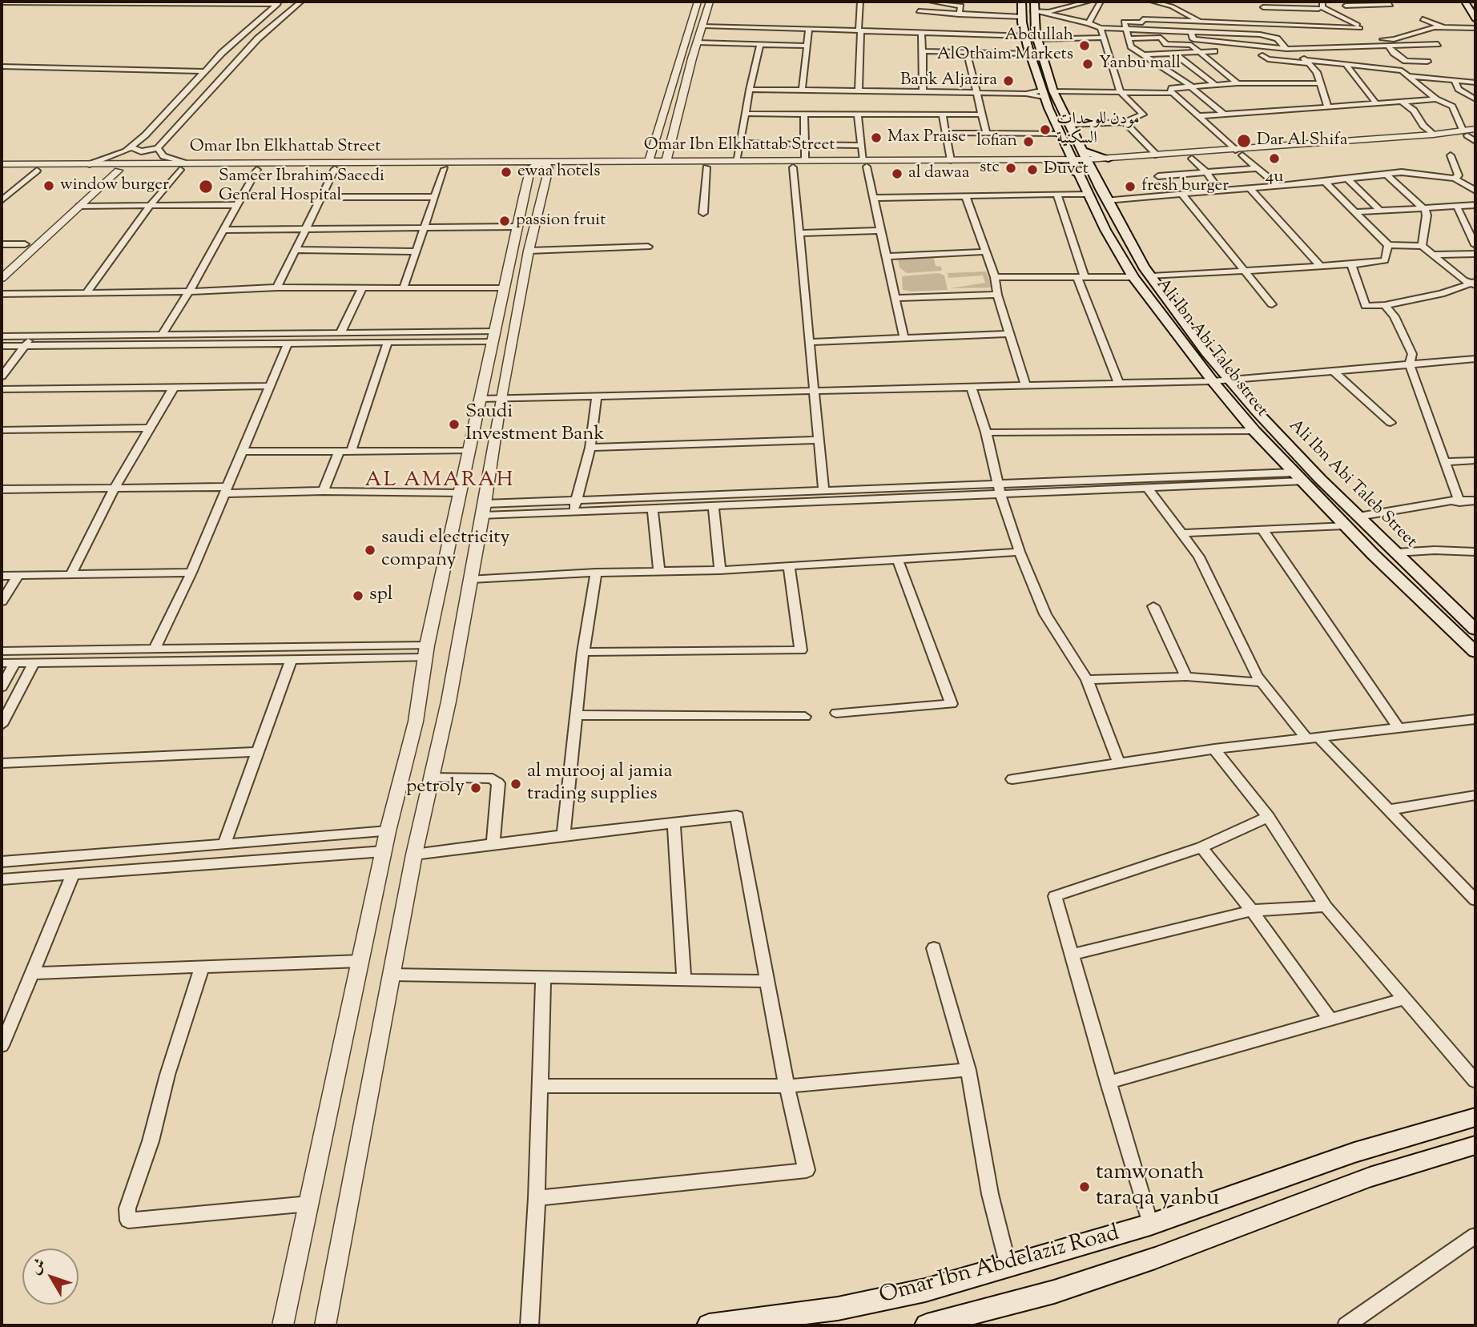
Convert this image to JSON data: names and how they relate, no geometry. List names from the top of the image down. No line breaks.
{"streets":{"main road":["Ali Ibn Abi Taleb street","Ali Ibn Abi Taleb Street","Omar Ibn Abdelaziz Road"],"street":["Omar Ibn Elkhattab Street"]},"crossings":[["Ali Ibn Abi Taleb street","Ali Ibn Abi Taleb Street"]],"districts":["AL AMARAH"],"places":["Abdullah AlOthaim Markets","Yanbu mall","Bank Aljazira","مودن للوحدات السكنية","Max Praise","Dar Al Shifa","lofian","4u","stc","Duvet","ewaa hotels","al dawaa","window burger","Sameer Ibrahim Saeedi General Hospital","fresh burger","passion fruit","Saudi Investment Bank","saudi electricity company","spl","al murooj al jamia trading supplies","petroly","tamwonath taraqa yanbu"],"north":"top left"}
